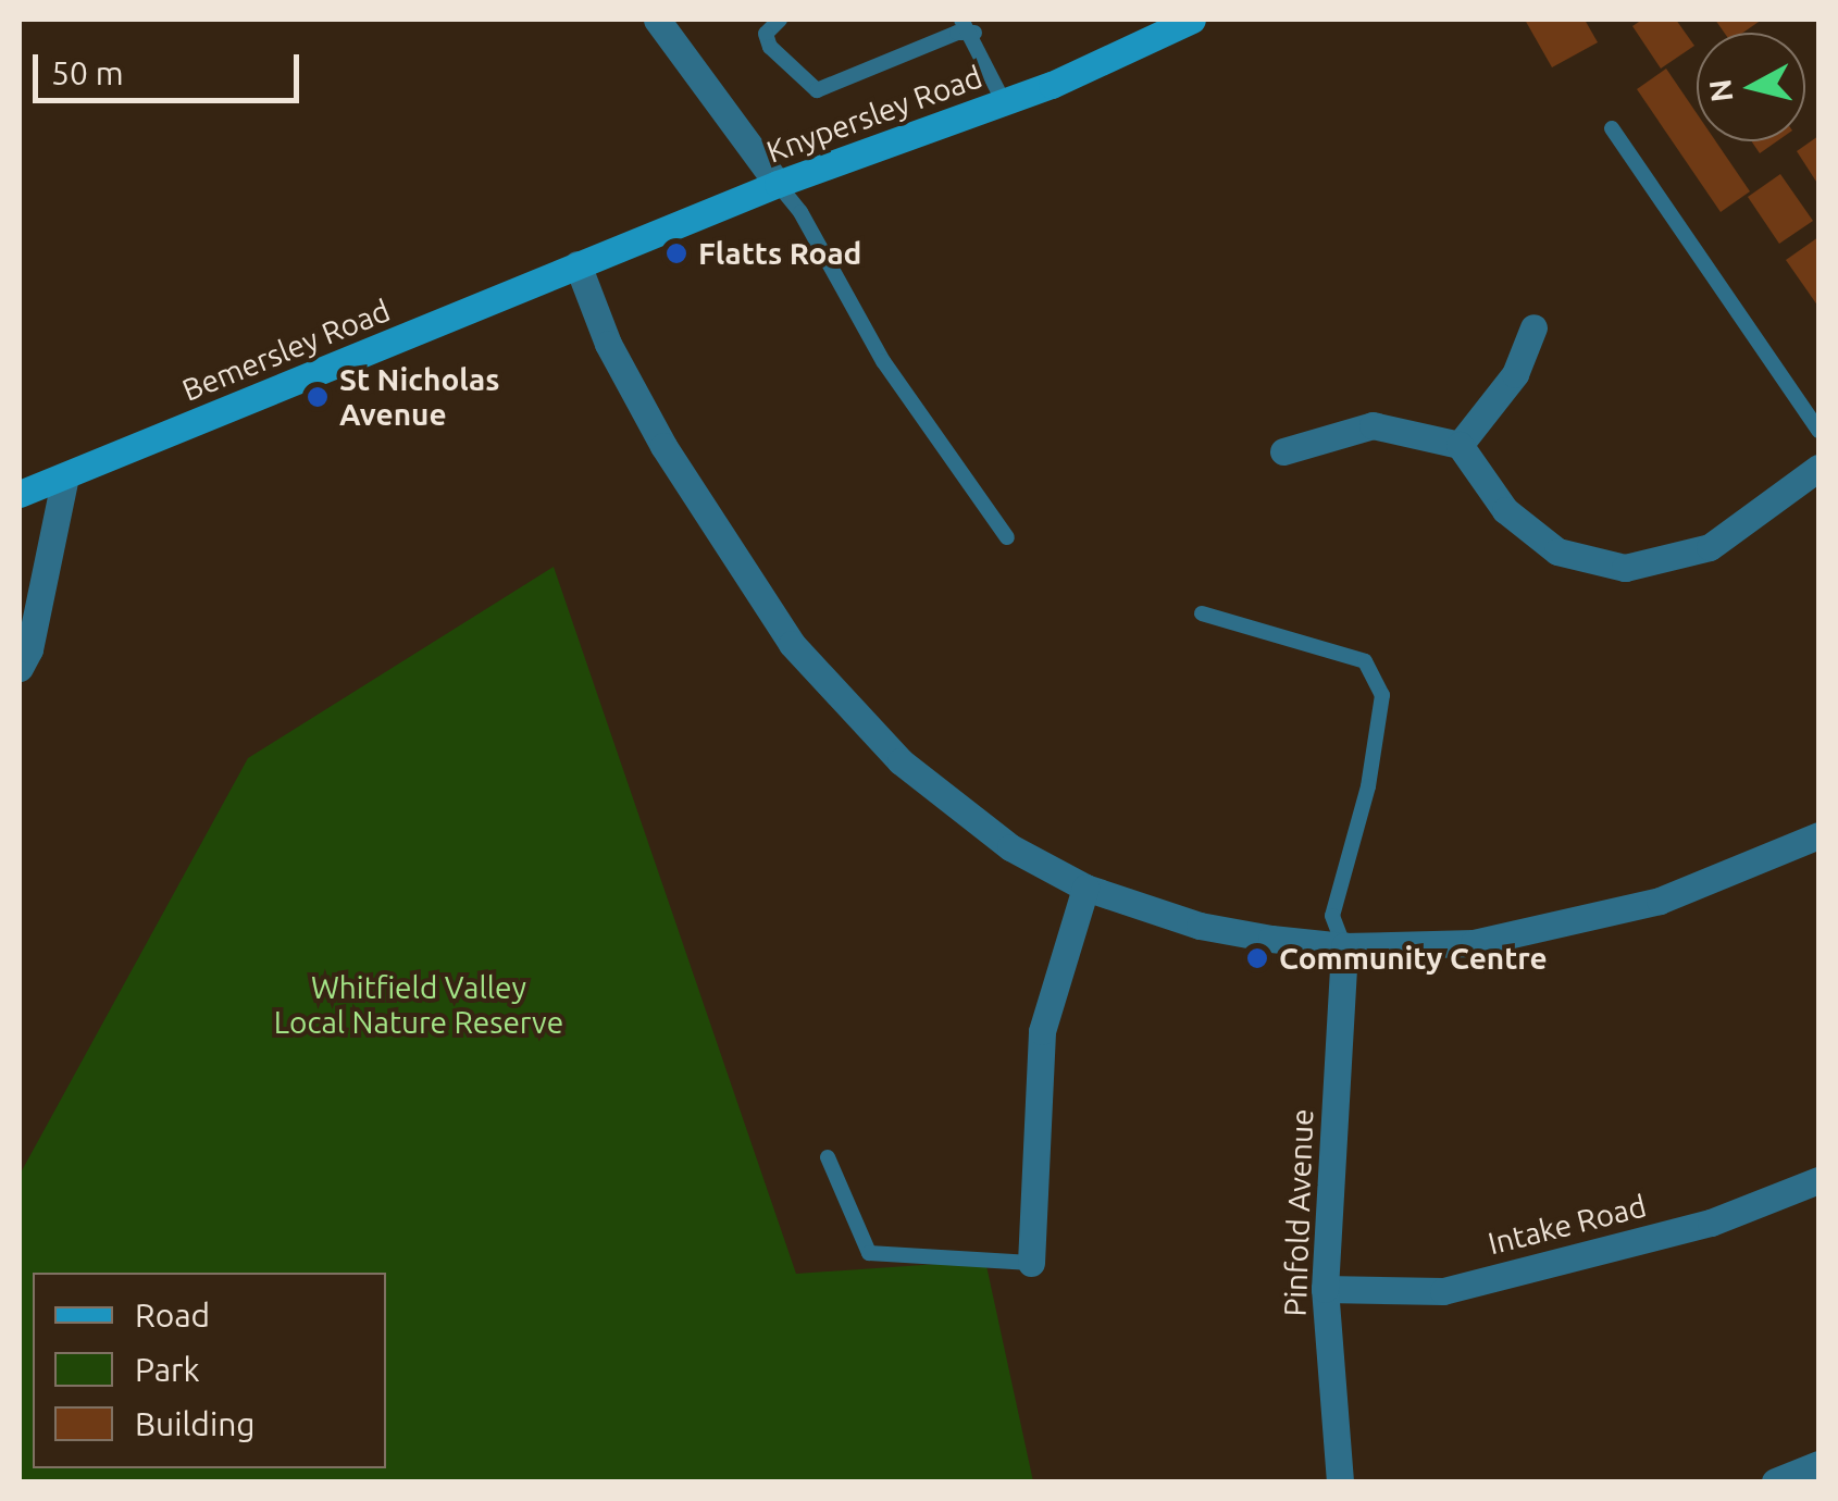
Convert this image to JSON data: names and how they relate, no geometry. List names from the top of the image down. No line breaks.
{"streets":{"street":["Knypersley Road","Bemersley Road","Pinfold Avenue","Intake Road"]},"crossings":[["Knypersley Road","Bemersley Road"],["Pinfold Avenue","Intake Road"]],"parks":["Whitfield Valley Local Nature Reserve"],"places":["Flatts Road","St Nicholas Avenue","Community Centre"],"legend":["Road","Park","Building"],"scale_bar":"50 m","north":"left"}
